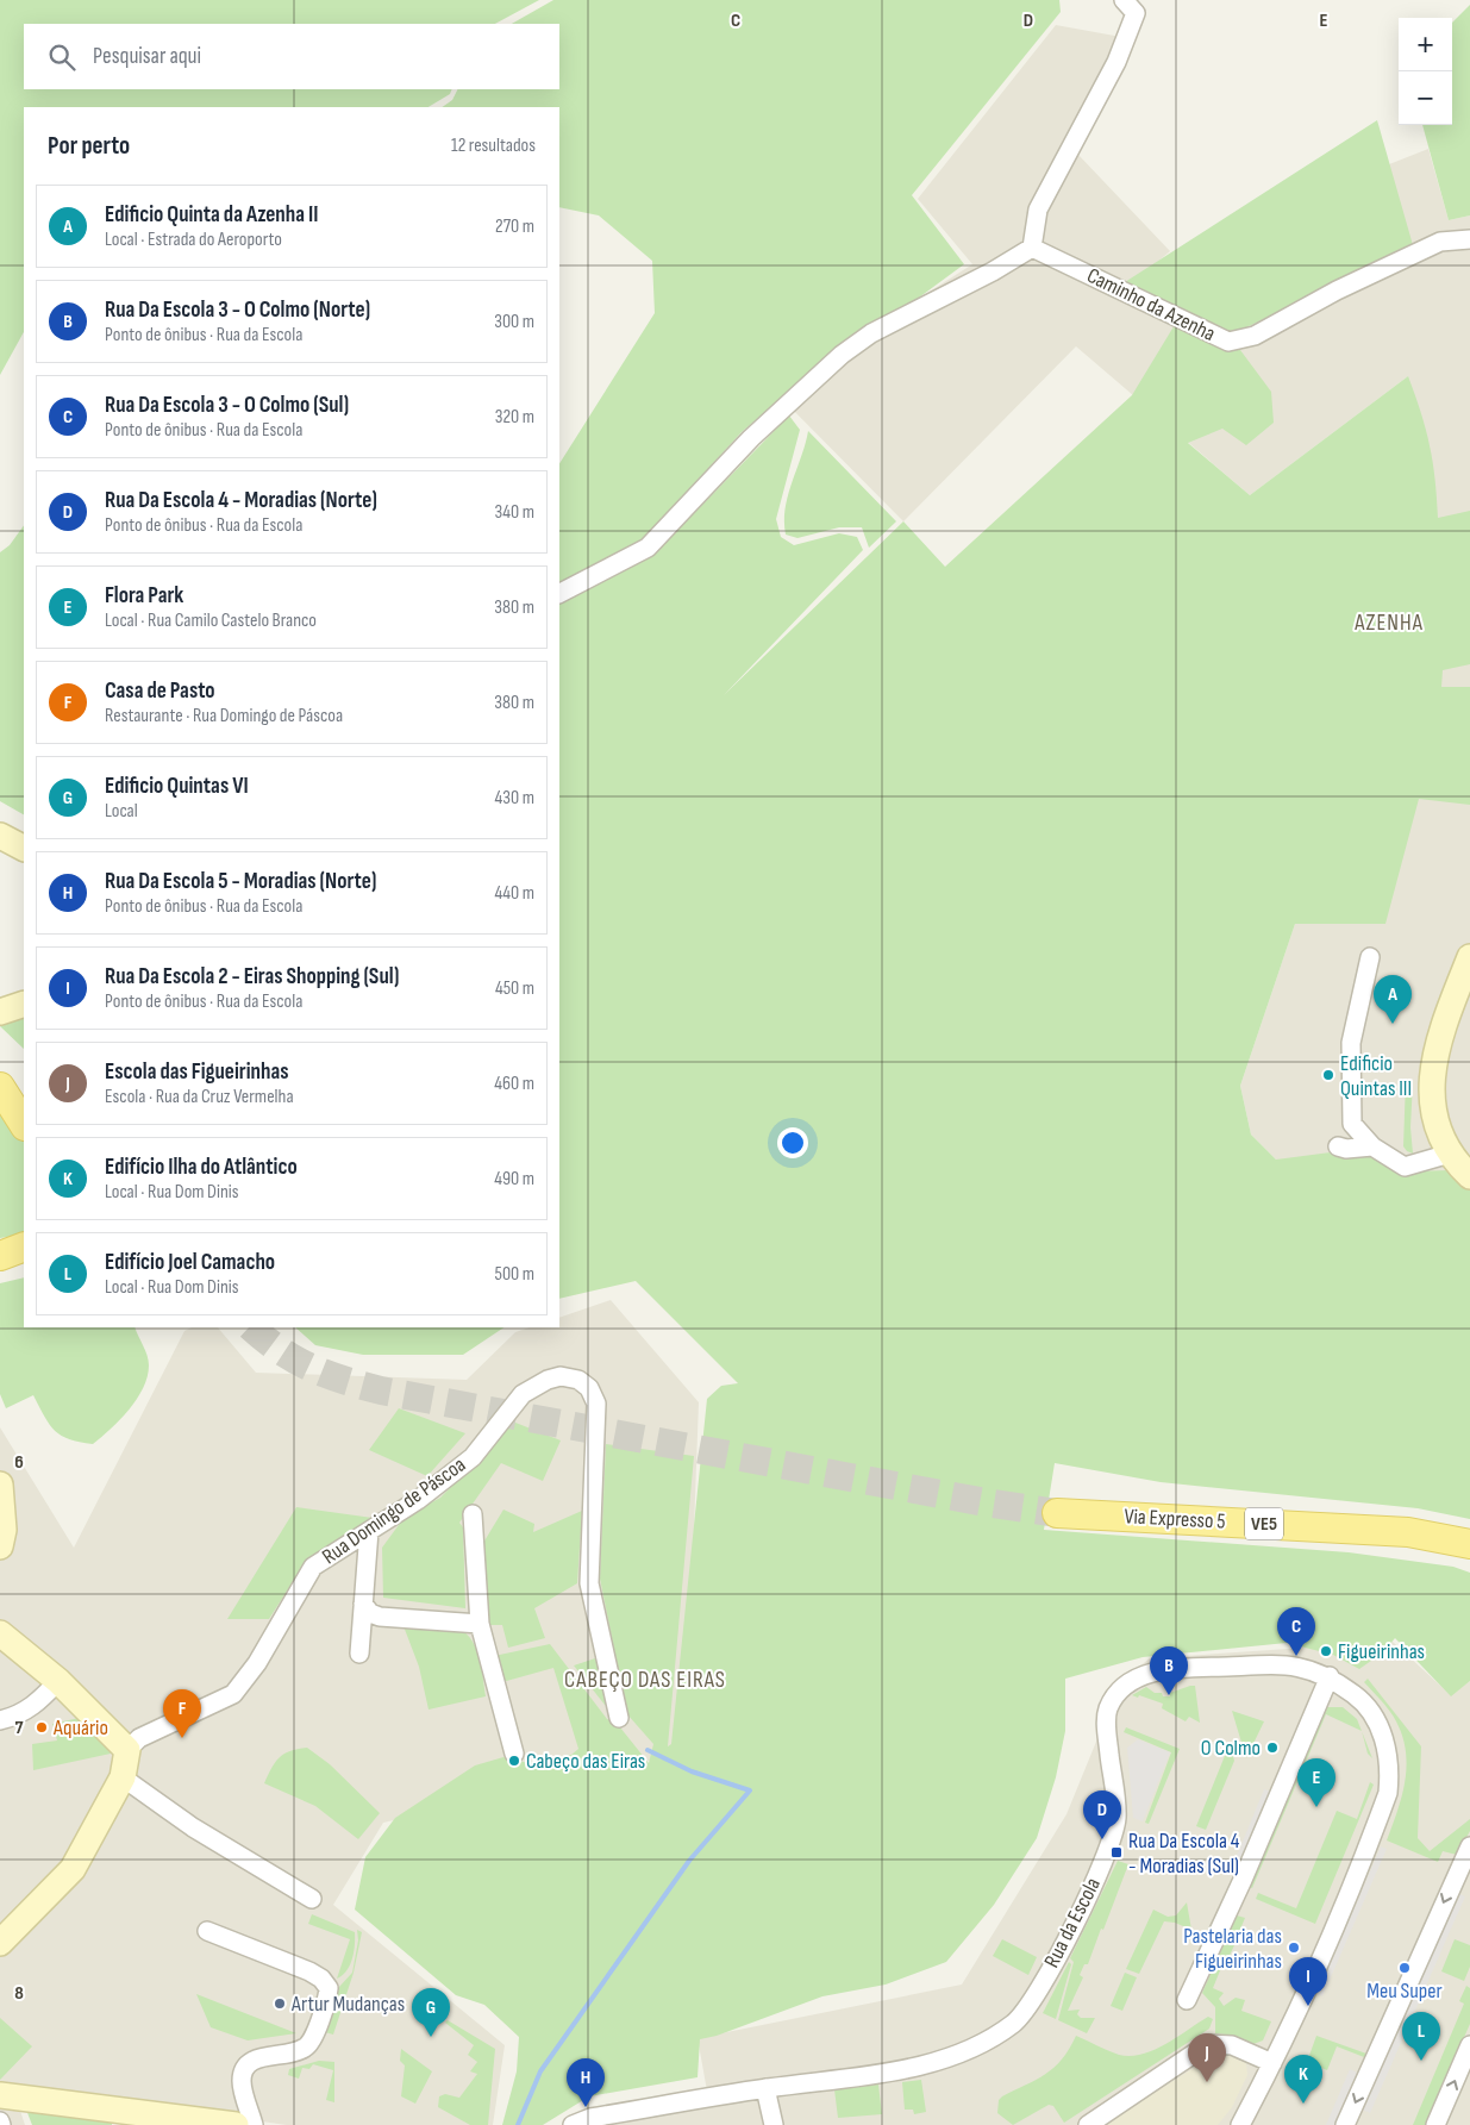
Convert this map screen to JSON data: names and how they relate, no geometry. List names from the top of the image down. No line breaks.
{"streets":{"main road":["Via Expresso 5","VE5"],"street":["Caminho da Azenha","Rua Domingo de Páscoa","Rua da Escola"]},"districts":["AZENHA","CABEÇO DAS EIRAS"],"places":{"other":["Edificio Quintas III","Figueirinhas","Aquário","O Colmo","Cabeço das Eiras","Pastelaria das Figueirinhas","Meu Super","Artur Mudanças"],"transit":["Rua Da Escola 4 - Moradias (Sul)"]},"page":{"map_buttons":["+","−"],"search":"Pesquisar aqui","heading":["Por perto","12 resultados"],"list":[{"mark":"A","name":"Edificio Quinta da Azenha II","note":"Local · Estrada do Aeroporto","value":"270 m"},{"mark":"B","name":"Rua Da Escola 3 - O Colmo (Norte)","note":"Ponto de ônibus · Rua da Escola","value":"300 m"},{"mark":"C","name":"Rua Da Escola 3 - O Colmo (Sul)","note":"Ponto de ônibus · Rua da Escola","value":"320 m"},{"mark":"D","name":"Rua Da Escola 4 - Moradias (Norte)","note":"Ponto de ônibus · Rua da Escola","value":"340 m"},{"mark":"E","name":"Flora Park","note":"Local · Rua Camilo Castelo Branco","value":"380 m"},{"mark":"F","name":"Casa de Pasto","note":"Restaurante · Rua Domingo de Páscoa","value":"380 m"},{"mark":"G","name":"Edificio Quintas VI","note":"Local","value":"430 m"},{"mark":"H","name":"Rua Da Escola 5 - Moradias (Norte)","note":"Ponto de ônibus · Rua da Escola","value":"440 m"},{"mark":"I","name":"Rua Da Escola 2 - Eiras Shopping (Sul)","note":"Ponto de ônibus · Rua da Escola","value":"450 m"},{"mark":"J","name":"Escola das Figueirinhas","note":"Escola · Rua da Cruz Vermelha","value":"460 m"},{"mark":"K","name":"Edifício Ilha do Atlântico","note":"Local · Rua Dom Dinis","value":"490 m"},{"mark":"L","name":"Edifício Joel Camacho","note":"Local · Rua Dom Dinis","value":"500 m"}],"pins":["A","C","B","F","E","D","I","G","L","J","K","H"]},"grid":{"columns":["C","D","E"],"rows":["6","7","8"]}}
